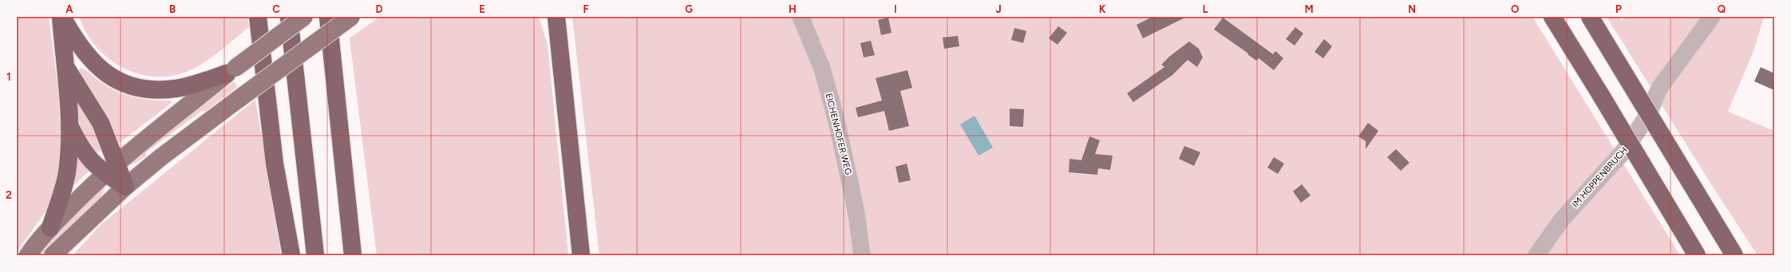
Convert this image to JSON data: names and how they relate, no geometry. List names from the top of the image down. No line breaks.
{"streets":{"street":["EICHENHOFER WEG","IM HOPPENBRUCH"]},"grid":{"columns":["A","B","C","D","E","F","G","H","I","J","K","L","M","N","O","P","Q"],"rows":["1","2"]}}
